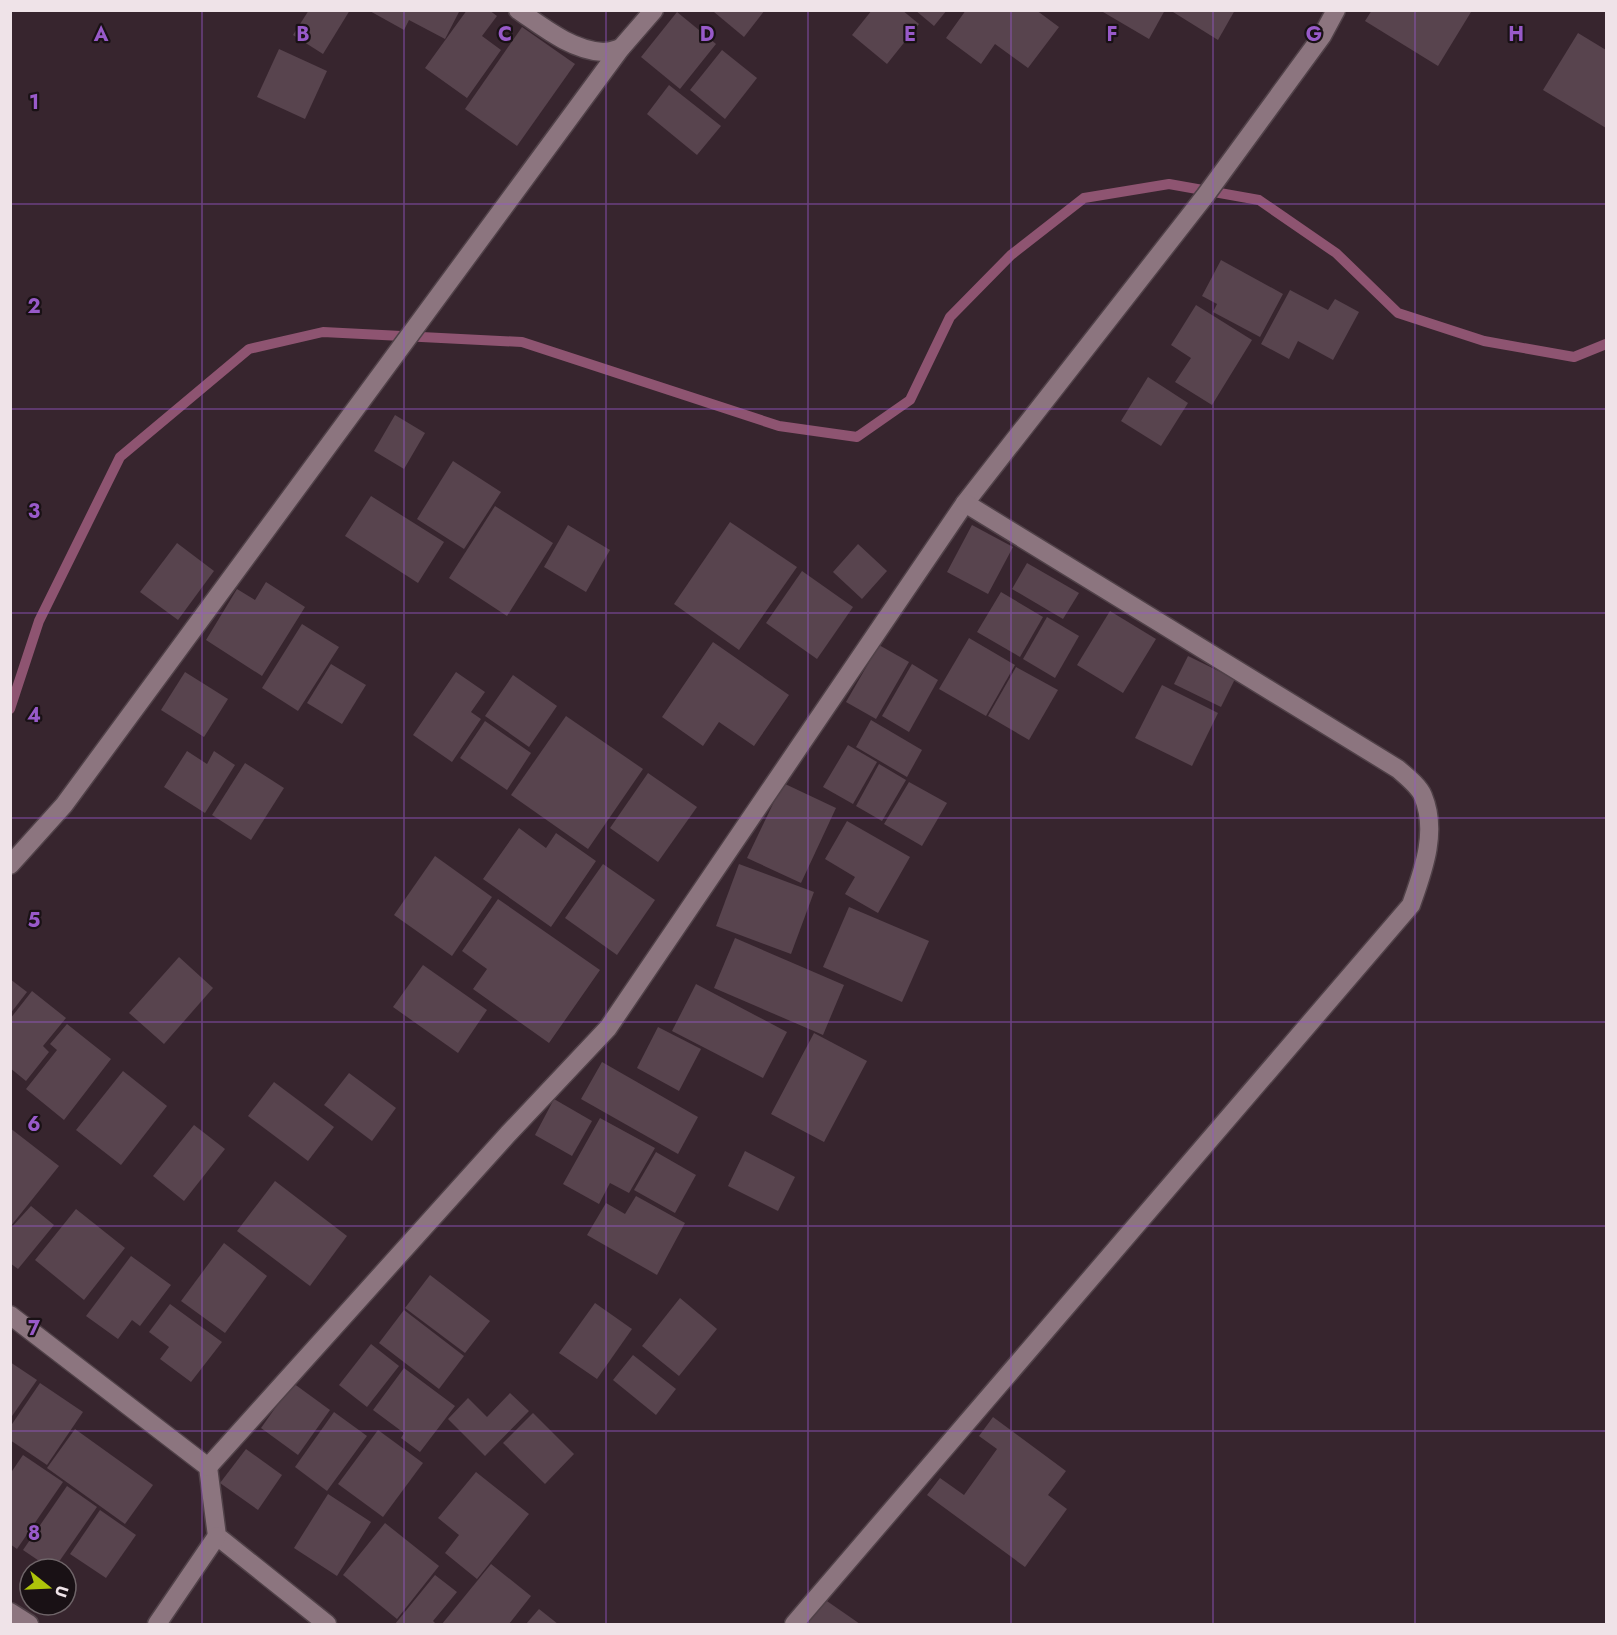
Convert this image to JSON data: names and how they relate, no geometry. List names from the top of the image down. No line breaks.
{"north":"right","grid":{"columns":["A","B","C","D","E","F","G","H"],"rows":["1","2","3","4","5","6","7","8"]}}
